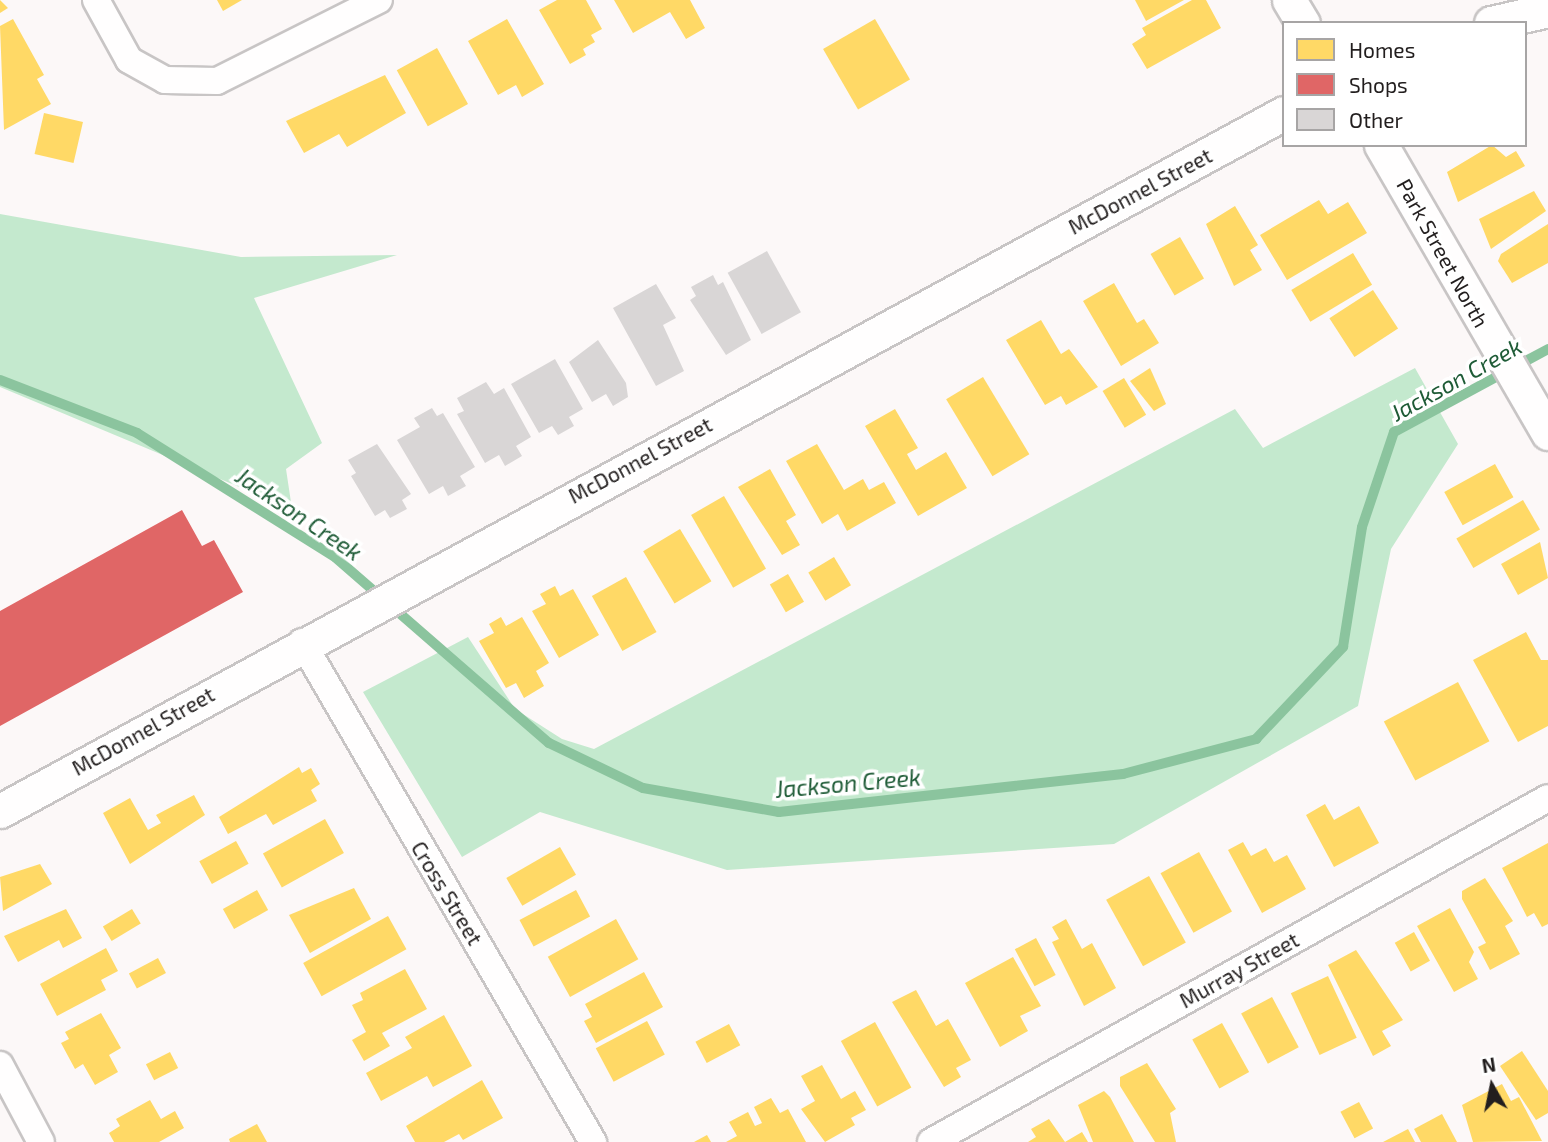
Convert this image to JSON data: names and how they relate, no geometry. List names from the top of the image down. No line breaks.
{"streets":{"street":["McDonnel Street","Park Street North","Cross Street","Murray Street"]},"crossings":[["McDonnel Street","Cross Street"]],"water":["Jackson Creek"],"legend":["Homes","Shops","Other"],"north":"top"}
